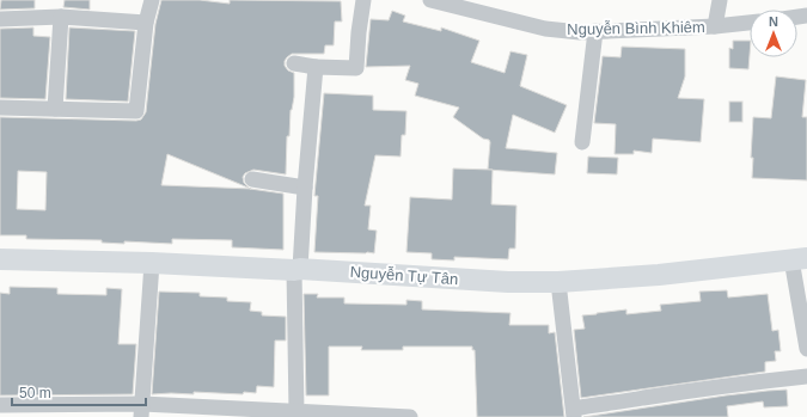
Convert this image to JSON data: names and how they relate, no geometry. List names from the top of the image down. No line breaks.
{"streets":{"street":["Nguyễn Bình Khiêm","Nguyễn Tự Tân"]},"scale_bar":"50 m","north":"top"}
